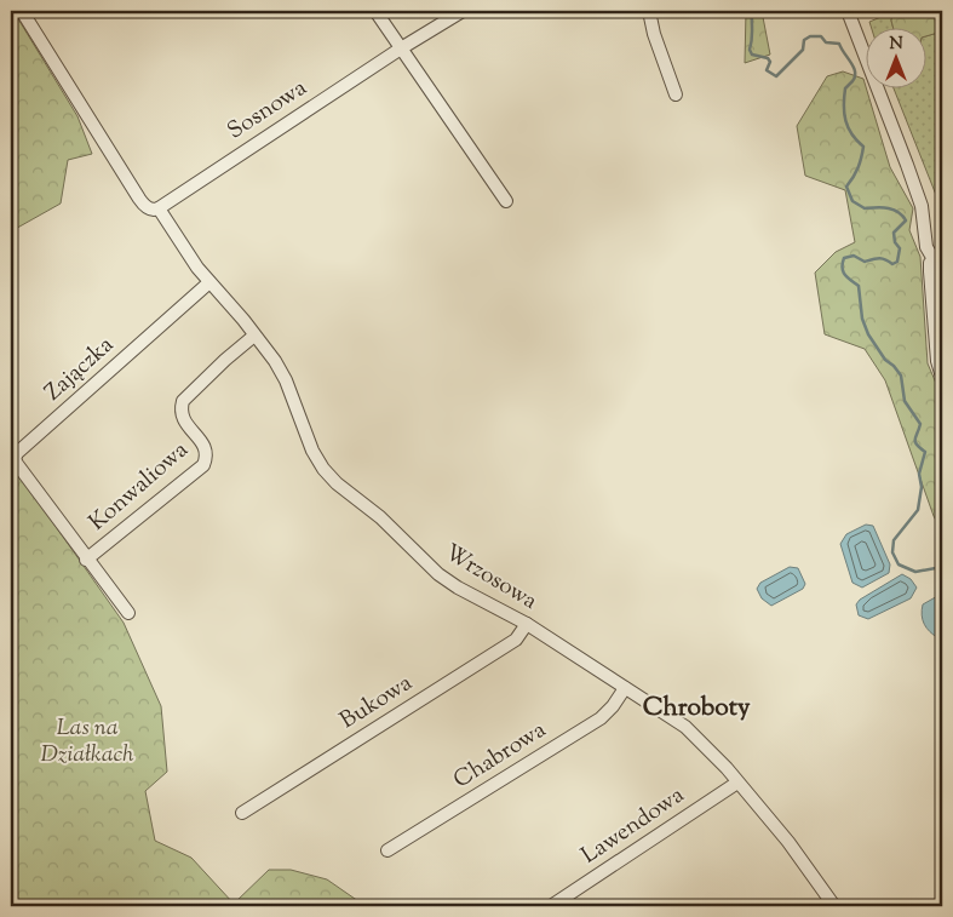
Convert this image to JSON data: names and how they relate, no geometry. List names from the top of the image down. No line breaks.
{"streets":{"street":["Sosnowa","Zajączka","Konwaliowa","Wrzosowa","Bukowa","Chabrowa","Lawendowa"]},"crossings":[["Sosnowa","Wrzosowa"],["Zajączka","Konwaliowa"],["Zajączka","Wrzosowa"],["Konwaliowa","Wrzosowa"],["Wrzosowa","Bukowa"],["Wrzosowa","Chabrowa"],["Wrzosowa","Lawendowa"]],"districts":["Chroboty"],"parks":["Las na Działkach"],"north":"top"}
